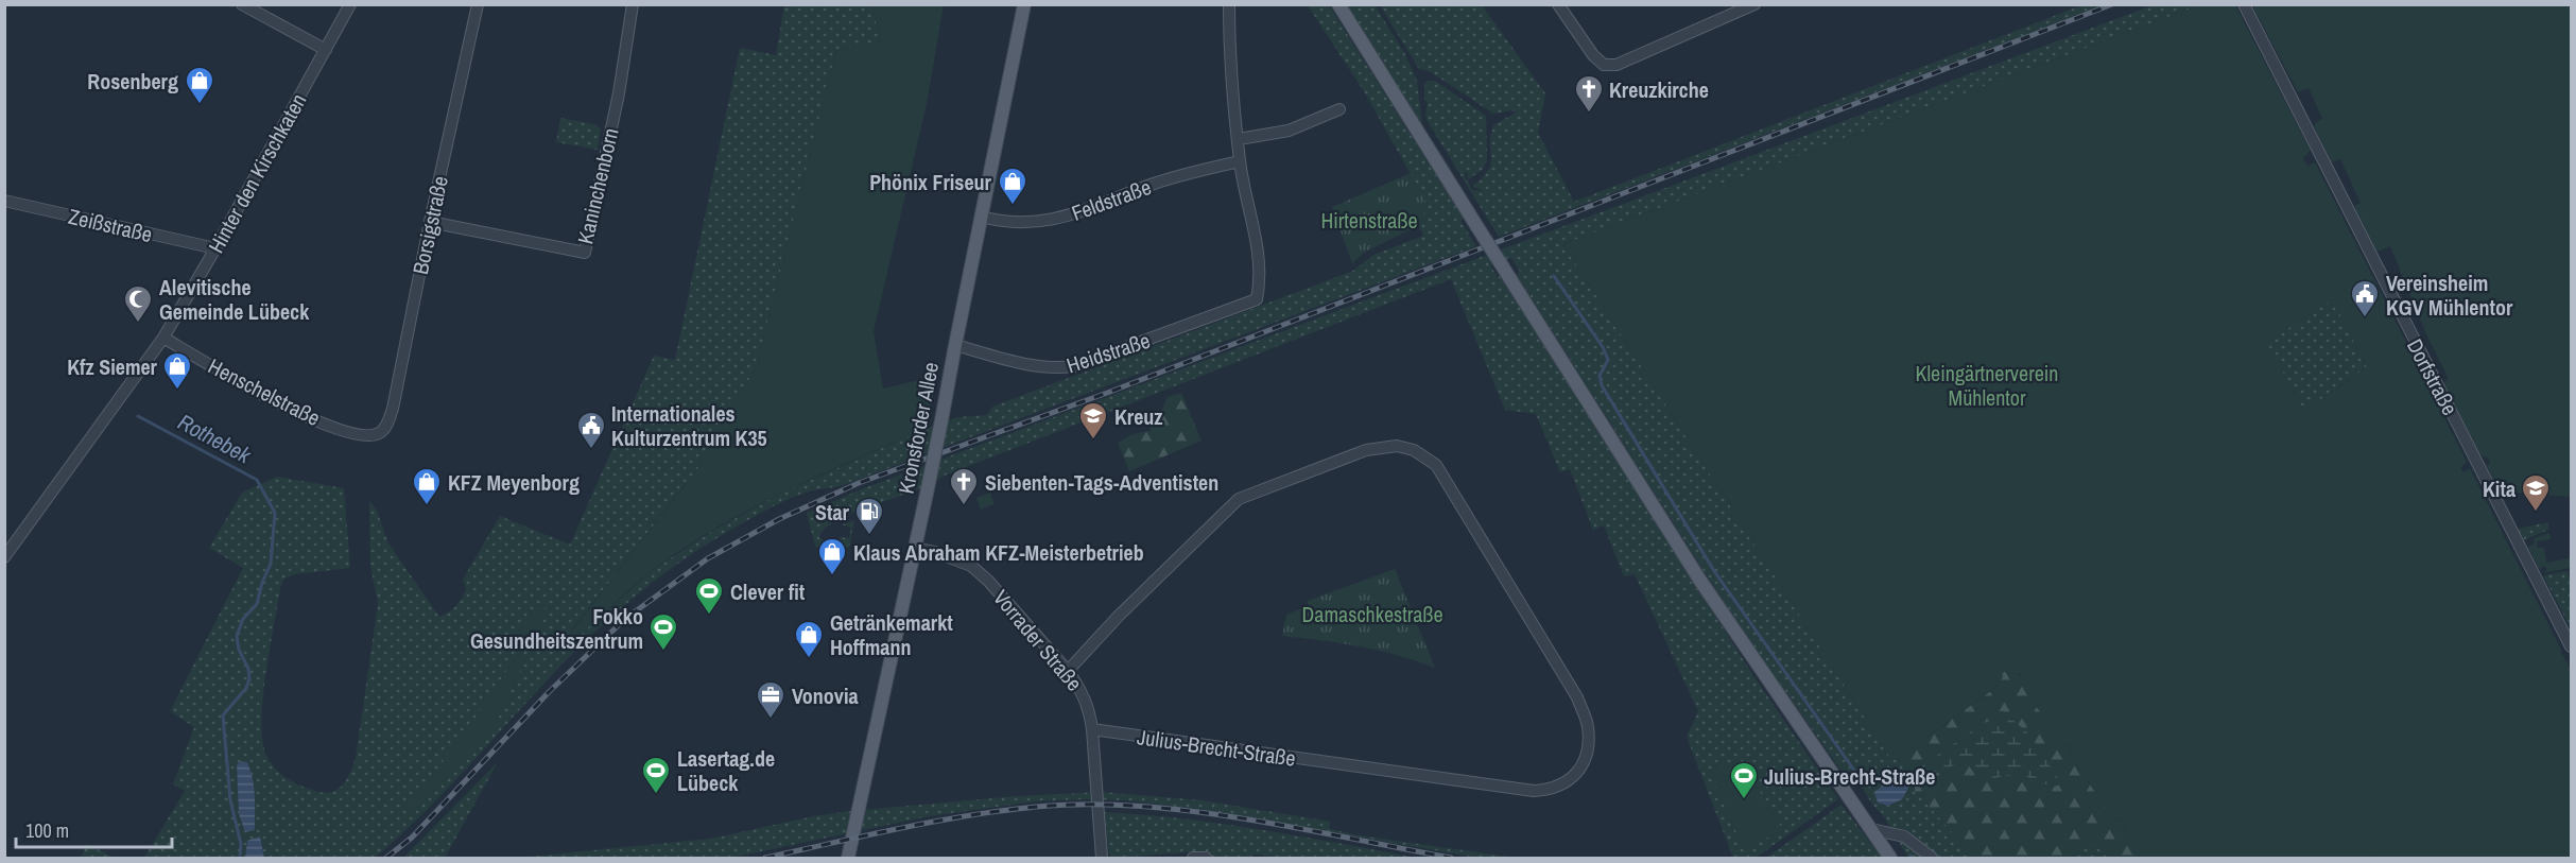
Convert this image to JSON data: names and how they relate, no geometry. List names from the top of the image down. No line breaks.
{"streets":{"main road":["Kronsforder Allee"],"street":["Hinter den Kirschkaten","Kaninchenborn","Feldstraße","Zeißstraße","Borsigstraße","Heidstraße","Dorfstraße","Henschelstraße","Vorrader Straße","Julius-Brecht-Straße"]},"crossings":[["Hinter den Kirschkaten","Zeißstraße"],["Hinter den Kirschkaten","Henschelstraße"],["Kaninchenborn","Borsigstraße"],["Feldstraße","Heidstraße"],["Feldstraße","Kronsforder Allee"],["Borsigstraße","Henschelstraße"],["Heidstraße","Kronsforder Allee"],["Kronsforder Allee","Vorrader Straße"],["Vorrader Straße","Julius-Brecht-Straße"]],"water":["Rothebek"],"parks":["Hirtenstraße","Kleingärtnerverein Mühlentor","Damaschkestraße"],"places":{"shop":["Rosenberg","Phönix Friseur","Kfz Siemer","KFZ Meyenborg","Klaus Abraham KFZ-Meisterbetrieb","Getränkemarkt Hoffmann"],"church":["Kreuzkirche","Siebenten-Tags-Adventisten"],"public building":["Vereinsheim KGV Mühlentor","Internationales Kulturzentrum K35"],"mosque":["Alevitische Gemeinde Lübeck"],"school or university":["Kreuz","Kita"],"fuel station":["Star"],"sports":["Clever fit","Fokko Gesundheitszentrum","Lasertag.de Lübeck","Julius-Brecht-Straße"],"office":["Vonovia"]},"scale_bar":"100 m"}
